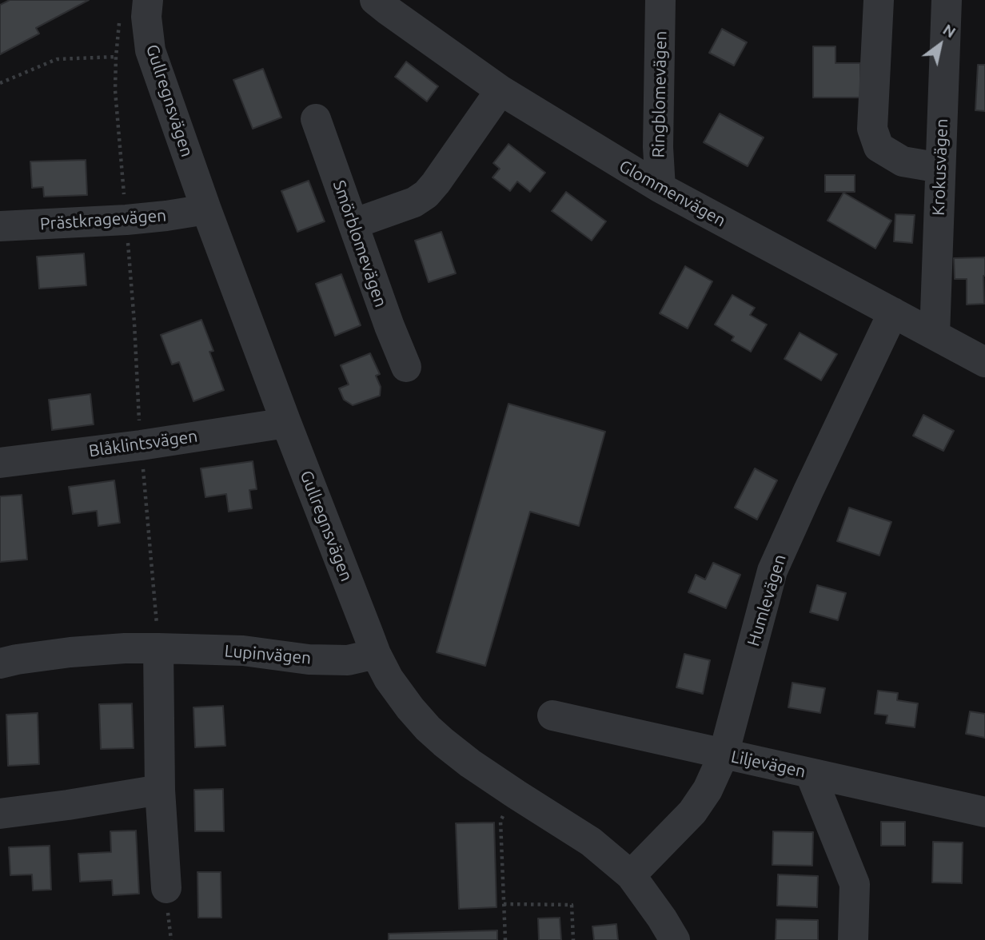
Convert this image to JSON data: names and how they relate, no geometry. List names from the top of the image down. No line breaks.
{"streets":{"street":["Ringblomevägen","Gullregnsvägen","Krokusvägen","Glommenvägen","Prästkragevägen","Smörblomevägen","Blåklintsvägen","Humlevägen","Lupinvägen","Liljevägen"]},"crossings":[["Ringblomevägen","Glommenvägen"],["Gullregnsvägen","Prästkragevägen"],["Gullregnsvägen","Blåklintsvägen"],["Gullregnsvägen","Humlevägen"],["Gullregnsvägen","Lupinvägen"],["Krokusvägen","Glommenvägen"],["Glommenvägen","Humlevägen"],["Humlevägen","Liljevägen"]],"north":"top right"}
